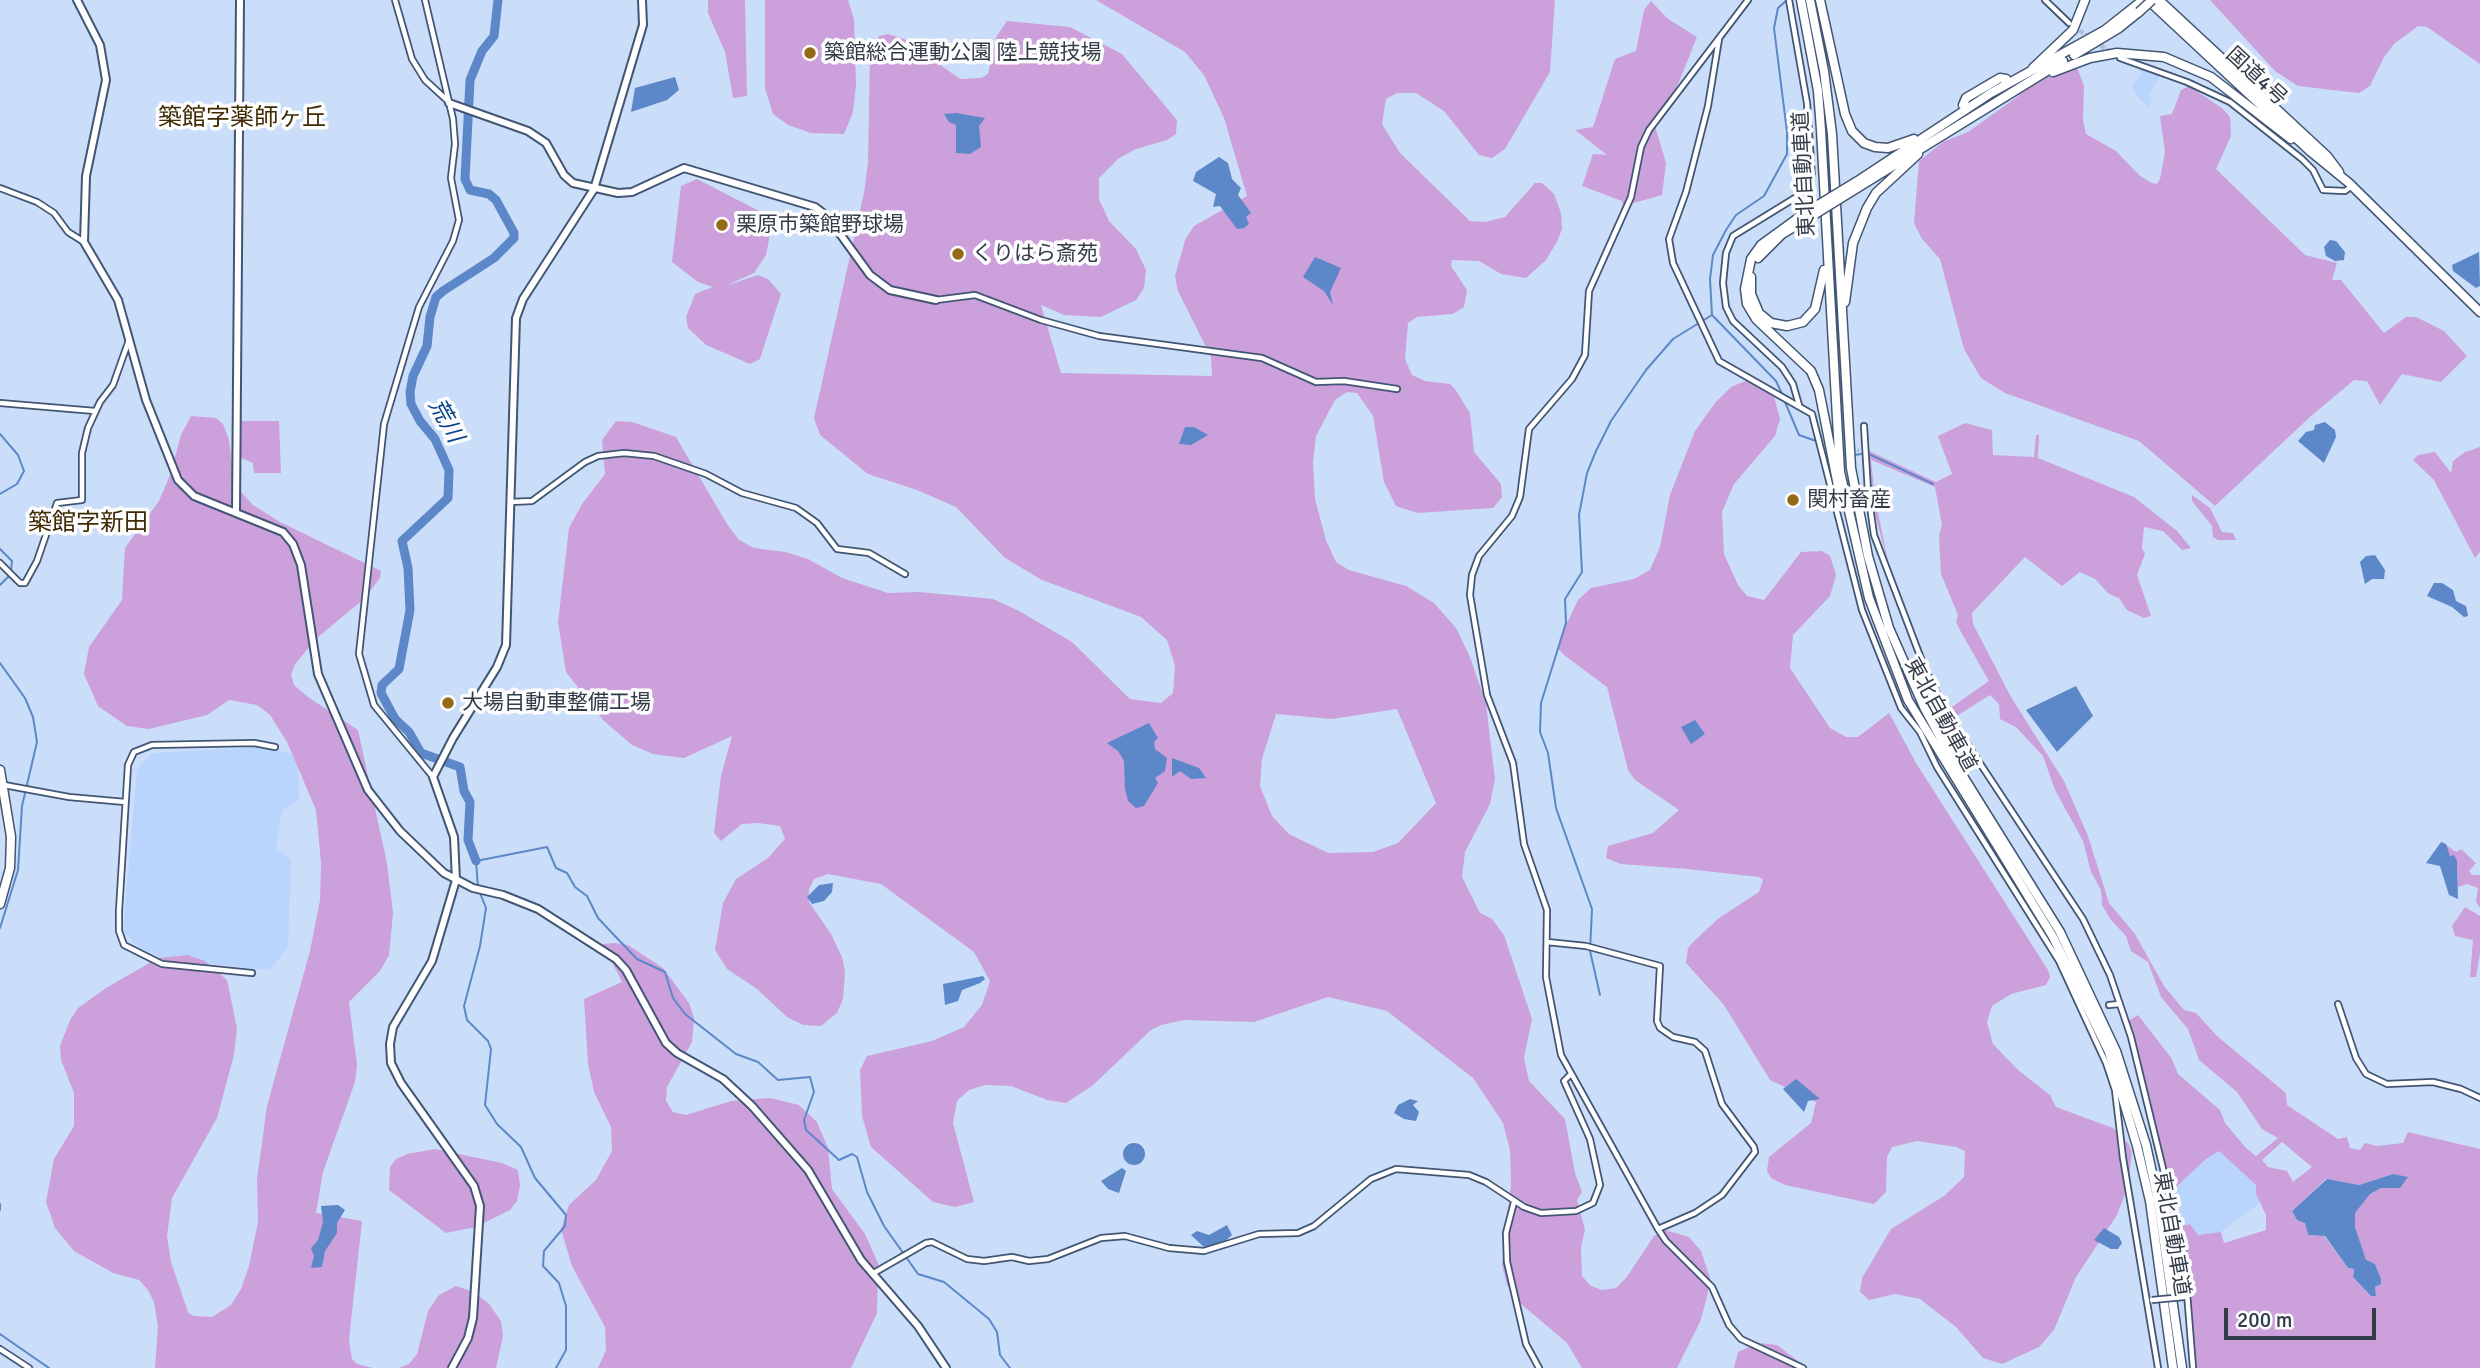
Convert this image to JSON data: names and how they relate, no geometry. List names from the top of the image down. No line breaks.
{"streets":{"highway":["国道4号","東北自動車道"]},"districts":["築館字薬師ヶ丘","築館字新田"],"water":["荒川"],"places":["築館総合運動公園 陸上競技場","栗原市築館野球場","くりはら斎苑","関村畜産","大場自動車整備工場"],"scale_bar":"200 m"}
